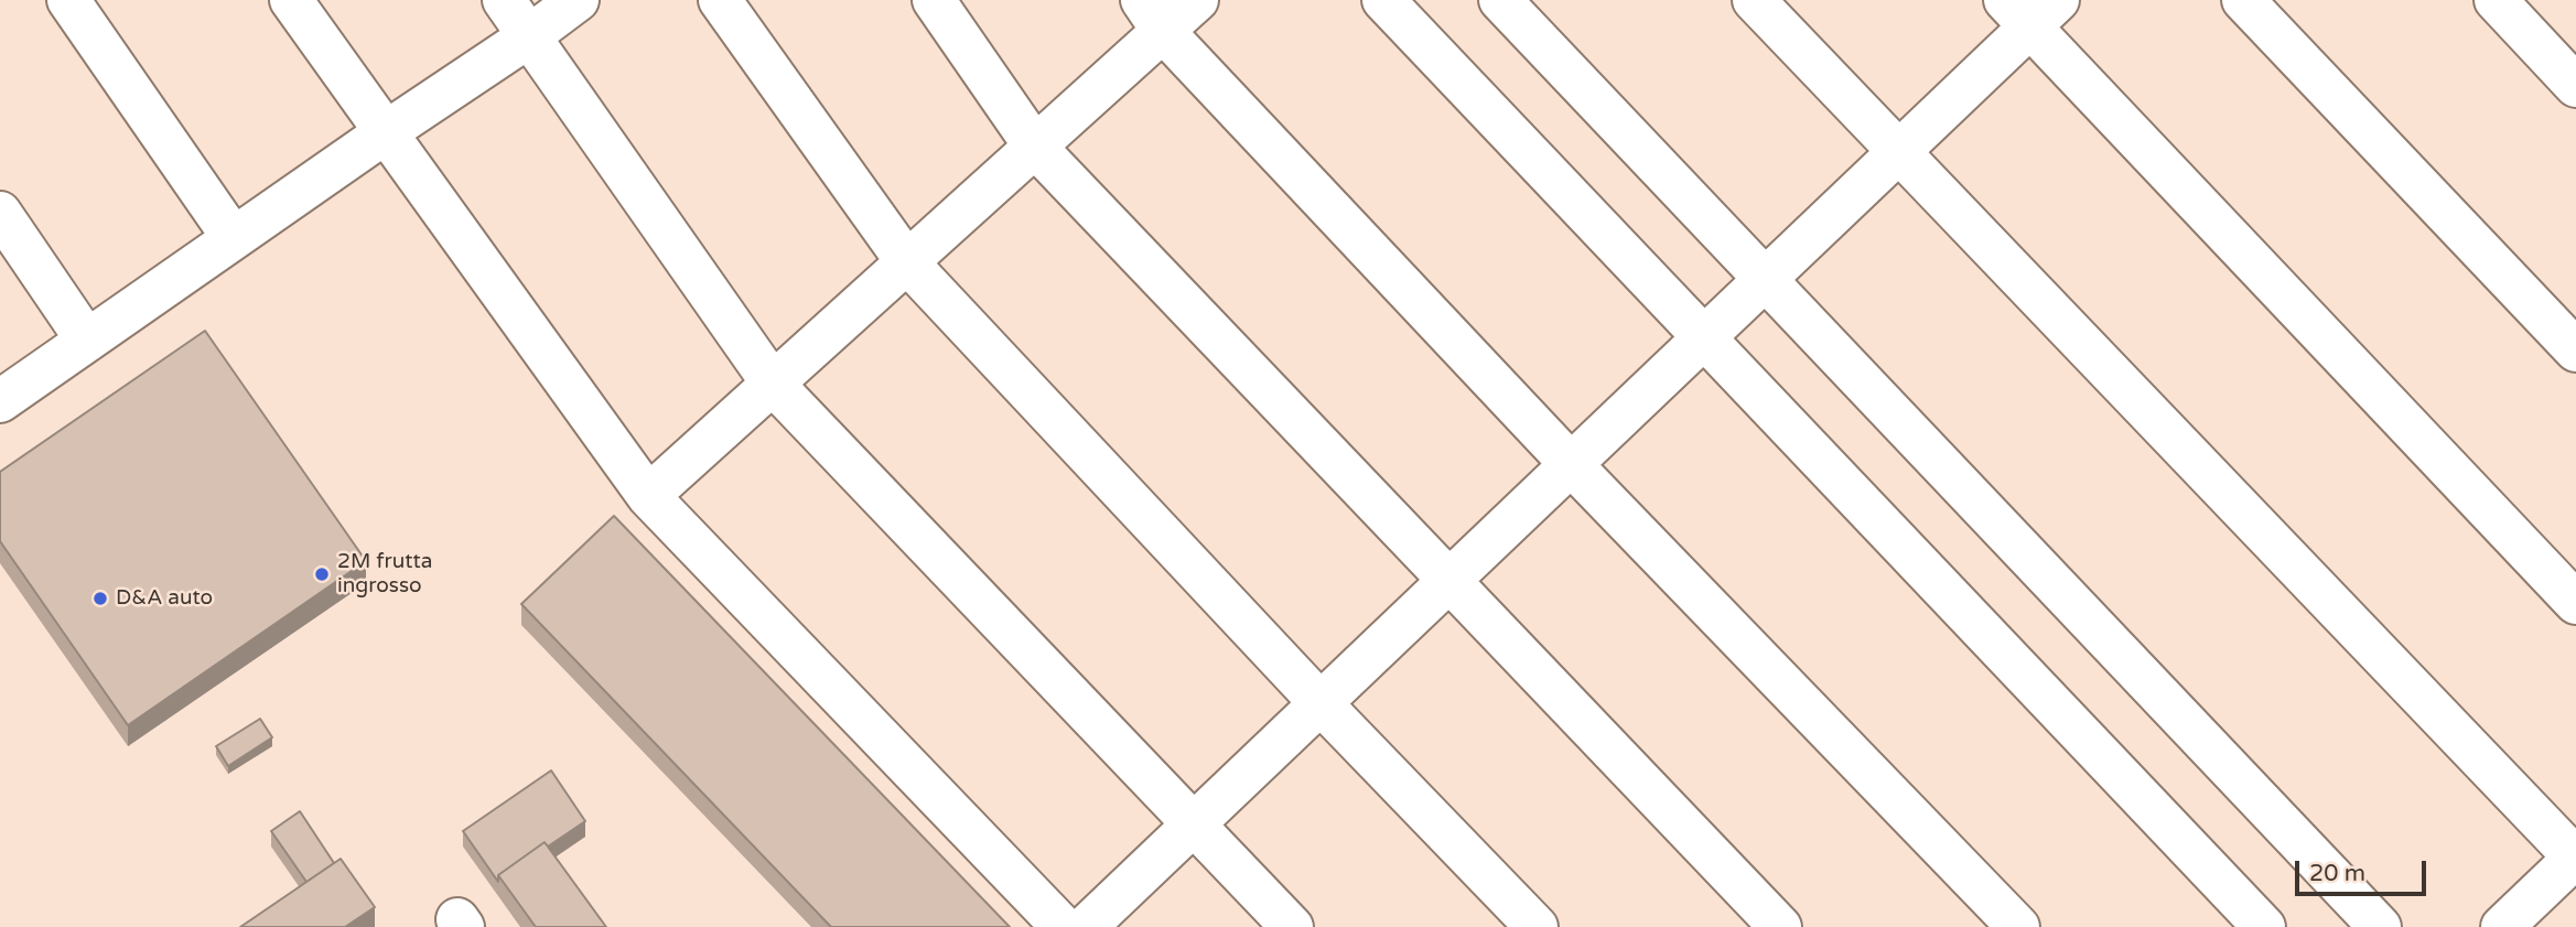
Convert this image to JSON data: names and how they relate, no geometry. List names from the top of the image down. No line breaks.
{"places":["2M frutta ingrosso","D&A auto"],"scale_bar":"20 m"}
